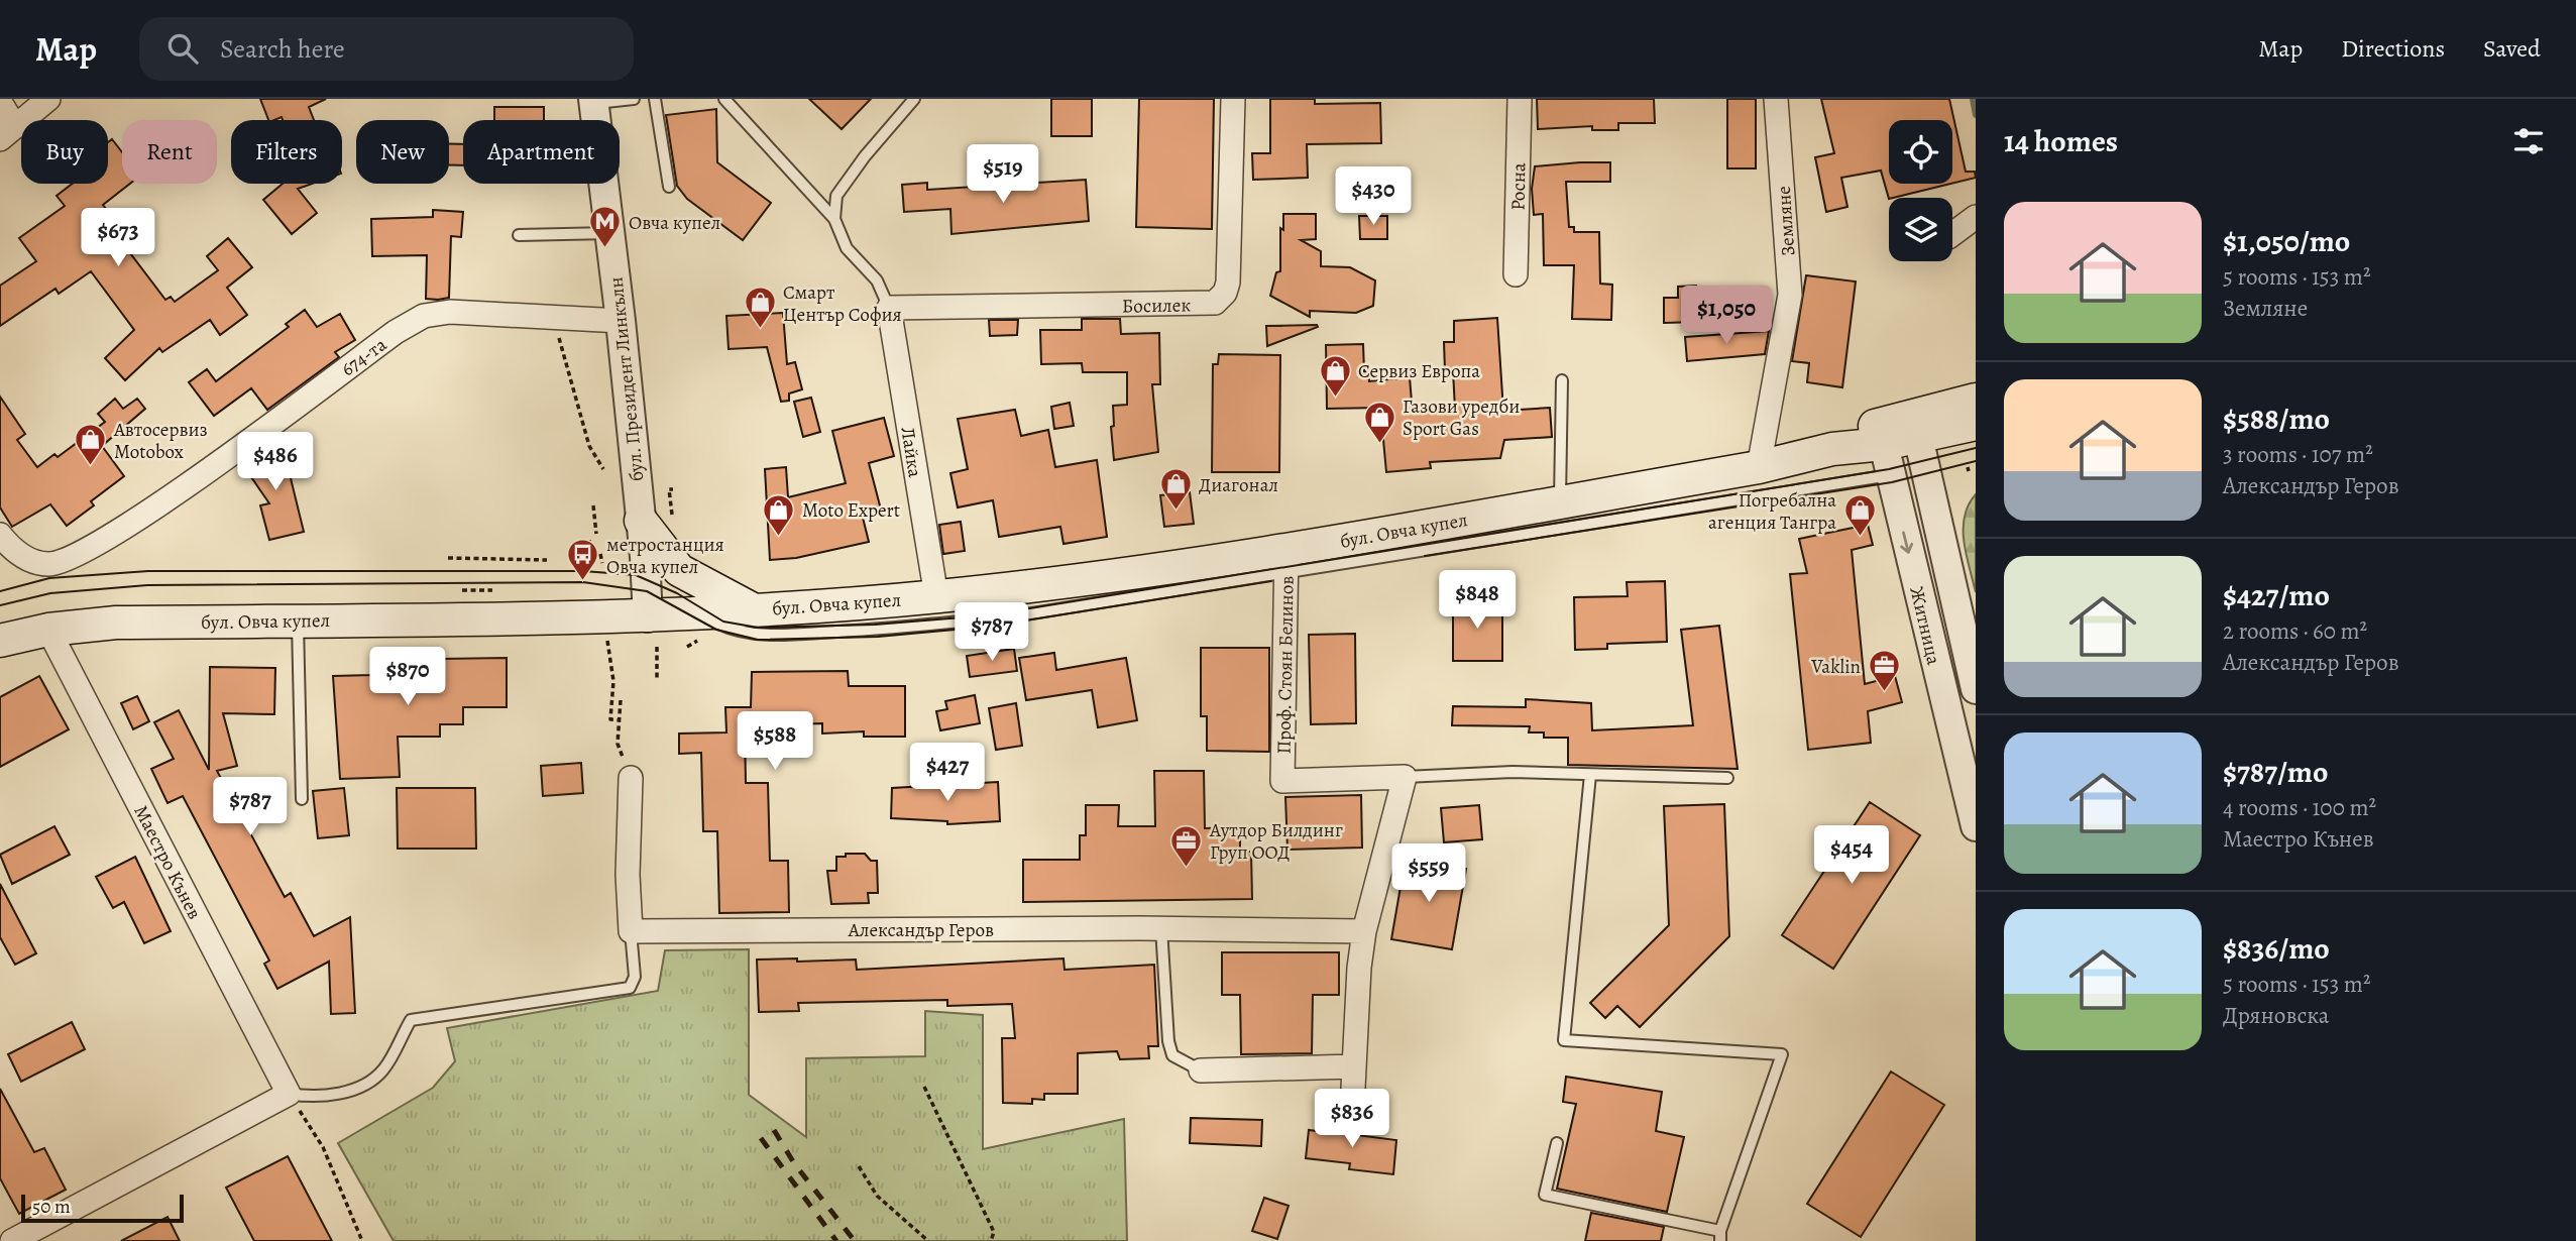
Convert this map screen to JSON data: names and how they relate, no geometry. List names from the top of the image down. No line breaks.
{"streets":{"main road":["бул. Овча купел"],"street":["Росна","Земляне","Босилек","674-та","бул. Президент Линкълн","Лайка","Житница","Проф. Стоян Белинов","Маестро Кънев","Александър Геров"]},"crossings":[["Земляне","бул. Овча купел"],["Босилек","Лайка"],["674-та","бул. Президент Линкълн"],["бул. Президент Линкълн","бул. Овча купел"],["Лайка","бул. Овча купел"],["бул. Овча купел","Житница"],["бул. Овча купел","Проф. Стоян Белинов"],["бул. Овча купел","Маестро Кънев"]],"places":{"metro station":["Овча купел"],"shop":["Смарт Център София","Сервиз Европа","Газови уредби Sport Gas","Автосервиз Motobox","Диагонал","Moto Expert","Погребална агенция Тангра"],"bus stop":["метростанция Овча купел"],"office":["Vaklin","Аутдор Билдинг Груп ООД"]},"scale_bar":"50 m","page":{"header":"Map","search":"Search here","nav":["Map","Directions","Saved"],"heading":"14 homes","chip":["Buy","Rent","Filters","New","Apartment"],"price":["$519","$430","$673","$1,050","$486","$848","$787","$870","$588","$427","$787","$454","$559","$836"],"list":[{"name":"$1,050/mo","note":"5 rooms · 153 m² · Земляне"},{"name":"$588/mo","note":"3 rooms · 107 m² · Александър Геров"},{"name":"$427/mo","note":"2 rooms · 60 m² · Александър Геров"},{"name":"$787/mo","note":"4 rooms · 100 m² · Маестро Кънев"},{"name":"$836/mo","note":"5 rooms · 153 m² · Дряновска"}],"scale":"50 m"}}
